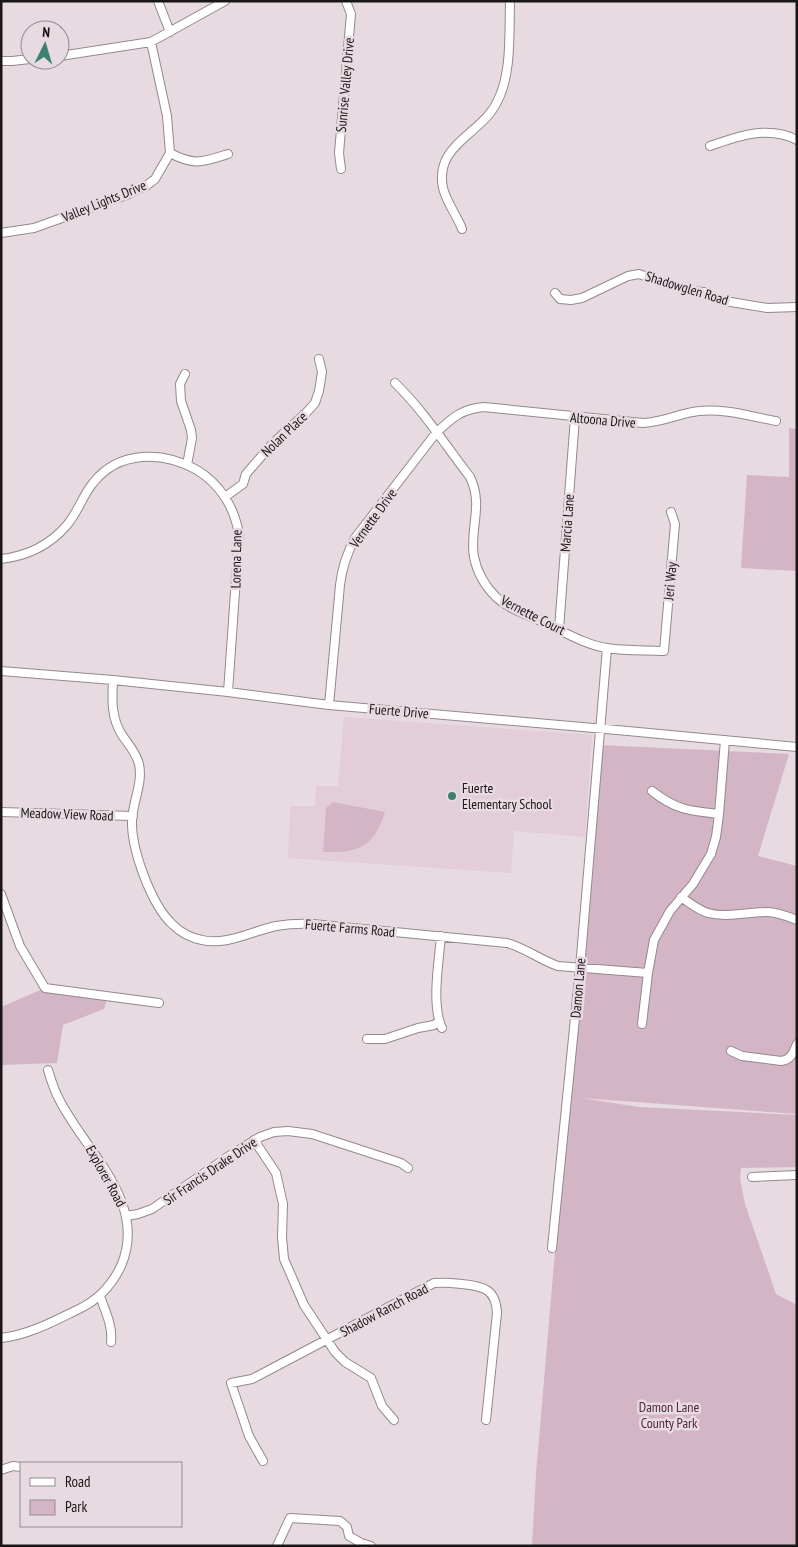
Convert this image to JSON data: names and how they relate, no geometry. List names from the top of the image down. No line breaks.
{"streets":{"street":["Sunrise Valley Drive","Valley Lights Drive","Shadowglen Road","Altoona Drive","Nolan Place","Vernette Drive","Marcia Lane","Lorena Lane","Jeri Way","Vernette Court","Fuerte Drive","Meadow View Road","Fuerte Farms Road","Damon Lane","Sir Francis Drake Drive","Explorer Road","Shadow Ranch Road"]},"crossings":[["Altoona Drive","Vernette Drive"],["Altoona Drive","Marcia Lane"],["Altoona Drive","Vernette Court"],["Nolan Place","Lorena Lane"],["Vernette Drive","Vernette Court"],["Vernette Drive","Fuerte Drive"],["Marcia Lane","Vernette Court"],["Lorena Lane","Fuerte Drive"],["Jeri Way","Vernette Court"],["Fuerte Drive","Fuerte Farms Road"],["Fuerte Drive","Damon Lane"],["Meadow View Road","Fuerte Farms Road"],["Fuerte Farms Road","Damon Lane"],["Sir Francis Drake Drive","Explorer Road"]],"parks":["Damon Lane County Park"],"places":["Fuerte Elementary School"],"legend":["Road","Park"],"north":"top"}
